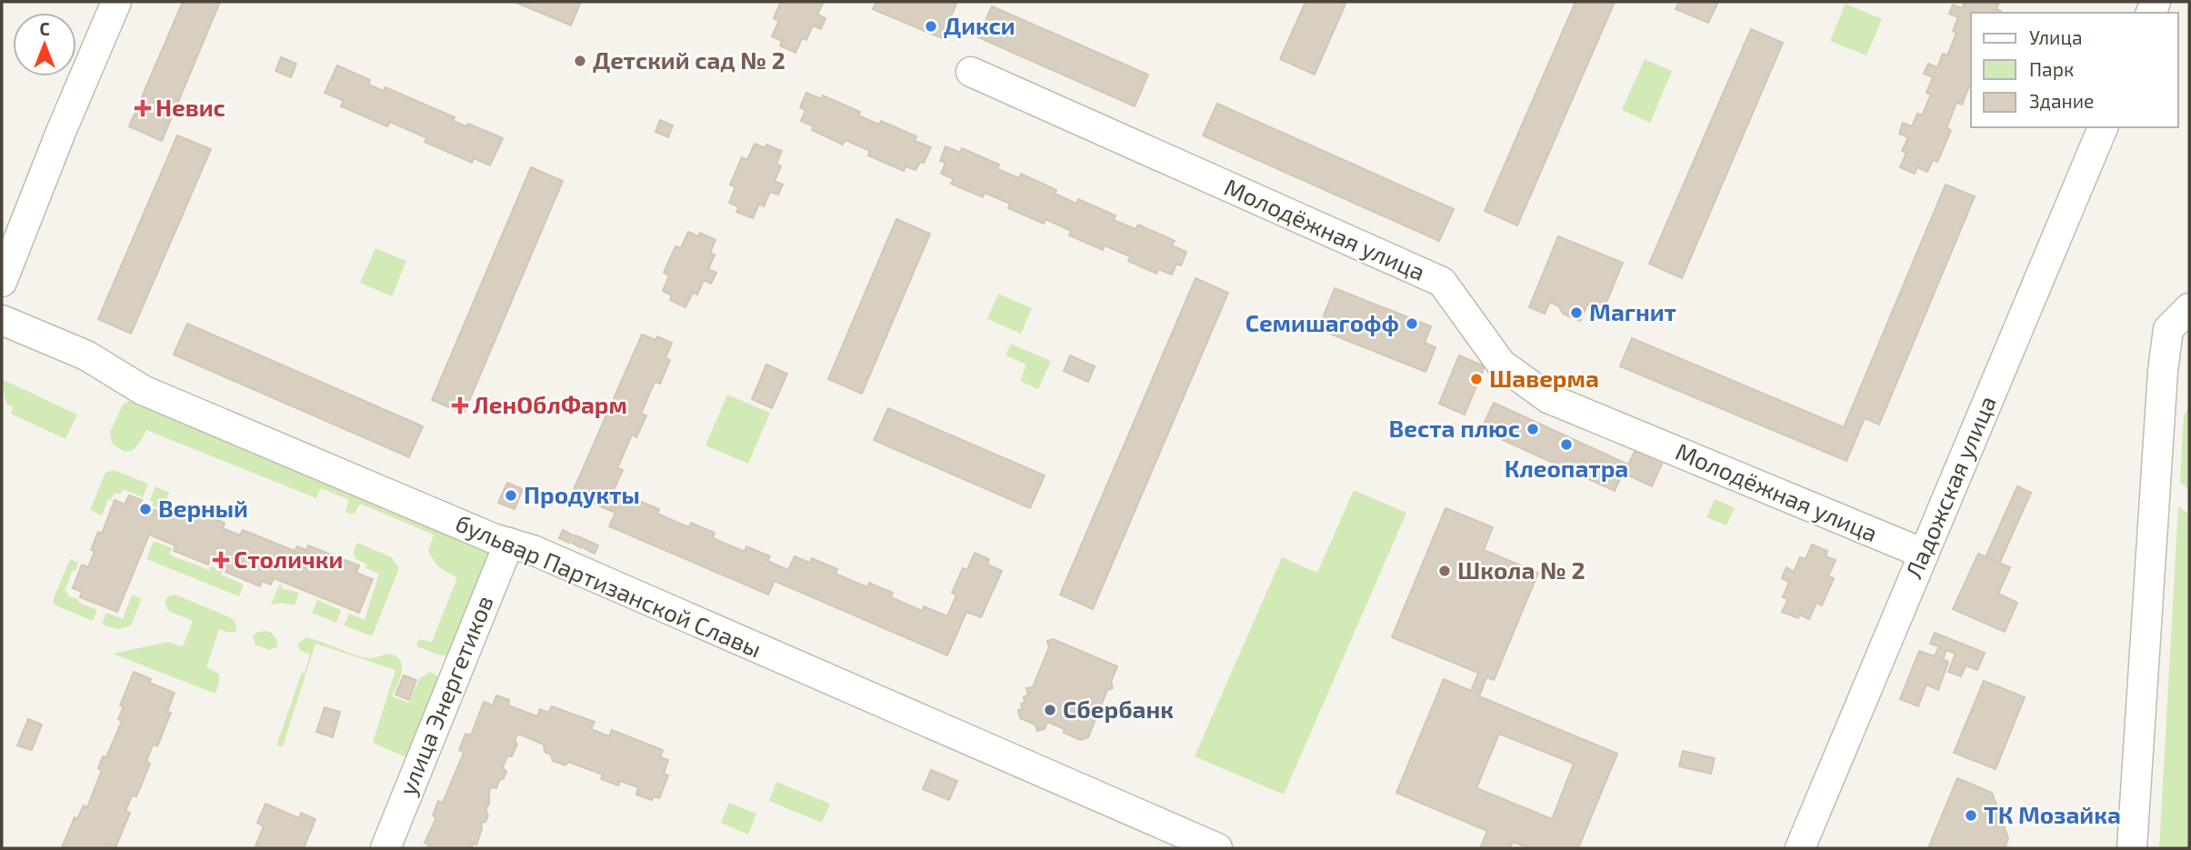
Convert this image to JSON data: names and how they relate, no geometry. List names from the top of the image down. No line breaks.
{"streets":{"street":["Молодёжная улица","Ладожская улица","бульвар Партизанской Славы","улица Энергетиков"]},"crossings":[["Молодёжная улица","Ладожская улица"],["бульвар Партизанской Славы","улица Энергетиков"]],"places":{"other":["Дикси","Детский сад № 2","Магнит","Семишагофф","Шаверма","Веста плюс","Клеопатра","Продукты","Верный","Школа № 2","Сбербанк","ТК Мозайка"],"health":["Невис","ЛенОблФарм","Столички"]},"legend":["Улица","Парк","Здание"],"north":"top"}
